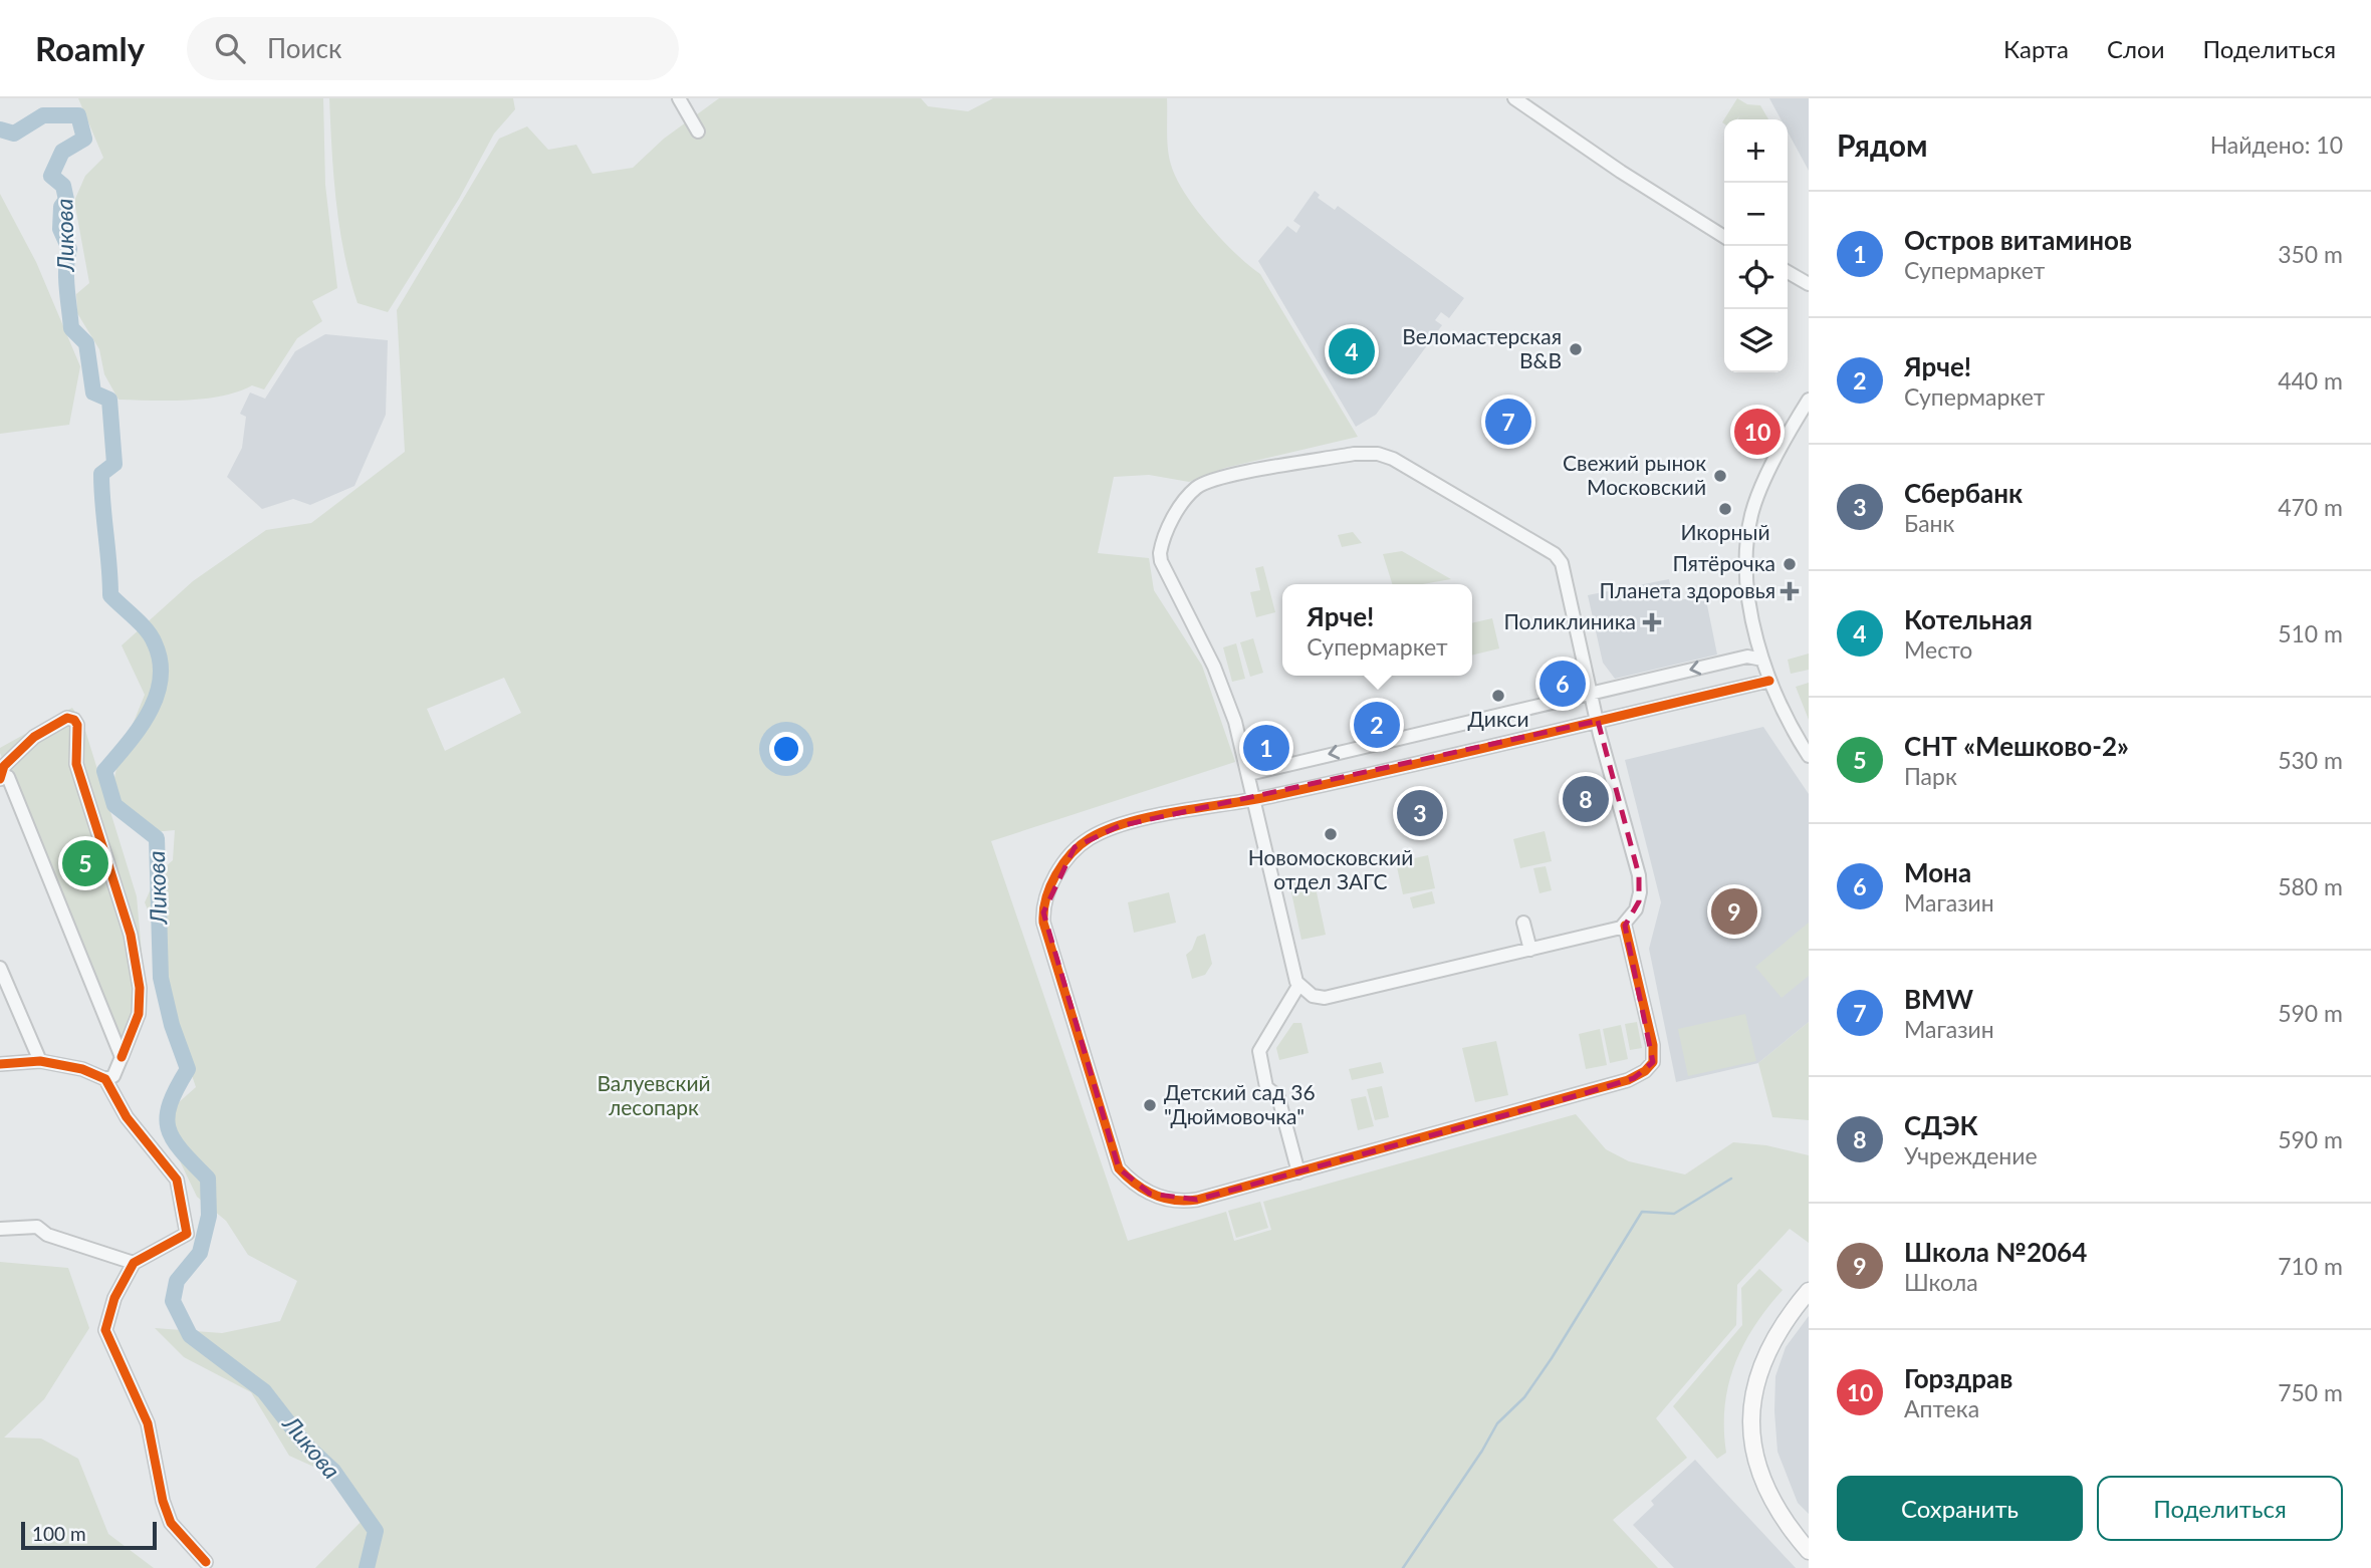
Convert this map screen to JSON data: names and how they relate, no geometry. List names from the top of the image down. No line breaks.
{"water":["Ликова"],"parks":["Валуевский лесопарк"],"places":{"other":["Веломастерская B&B","Свежий рынок Московский","Икорный","Пятёрочка","Дикси","Новомосковский отдел ЗАГС","Детский сад 36 \"Дюймовочка\""],"health":["Планета здоровья","Поликлиника"]},"scale_bar":"100 m","page":{"header":"Roamly","search":"Поиск","nav":["Карта","Слои","Поделиться"],"heading":["Рядом","Найдено: 10"],"map_buttons":["+","−"],"list":[{"mark":"1","name":"Остров витаминов","note":"Супермаркет","value":"350 m"},{"mark":"2","name":"Ярче!","note":"Супермаркет","value":"440 m"},{"mark":"3","name":"Сбербанк","note":"Банк","value":"470 m"},{"mark":"4","name":"Котельная","note":"Место","value":"510 m"},{"mark":"5","name":"СНТ «Мешково-2»","note":"Парк","value":"530 m"},{"mark":"6","name":"Мона","note":"Магазин","value":"580 m"},{"mark":"7","name":"BMW","note":"Магазин","value":"590 m"},{"mark":"8","name":"СДЭК","note":"Учреждение","value":"590 m"},{"mark":"9","name":"Школа №2064","note":"Школа","value":"710 m"},{"mark":"10","name":"Горздрав","note":"Аптека","value":"750 m"}],"pins":["4","7","10","6","2","1","8","3","5","9"],"popup":["Ярче!","Супермаркет"],"buttons":["Сохранить","Поделиться"],"scale":"100 m"}}
